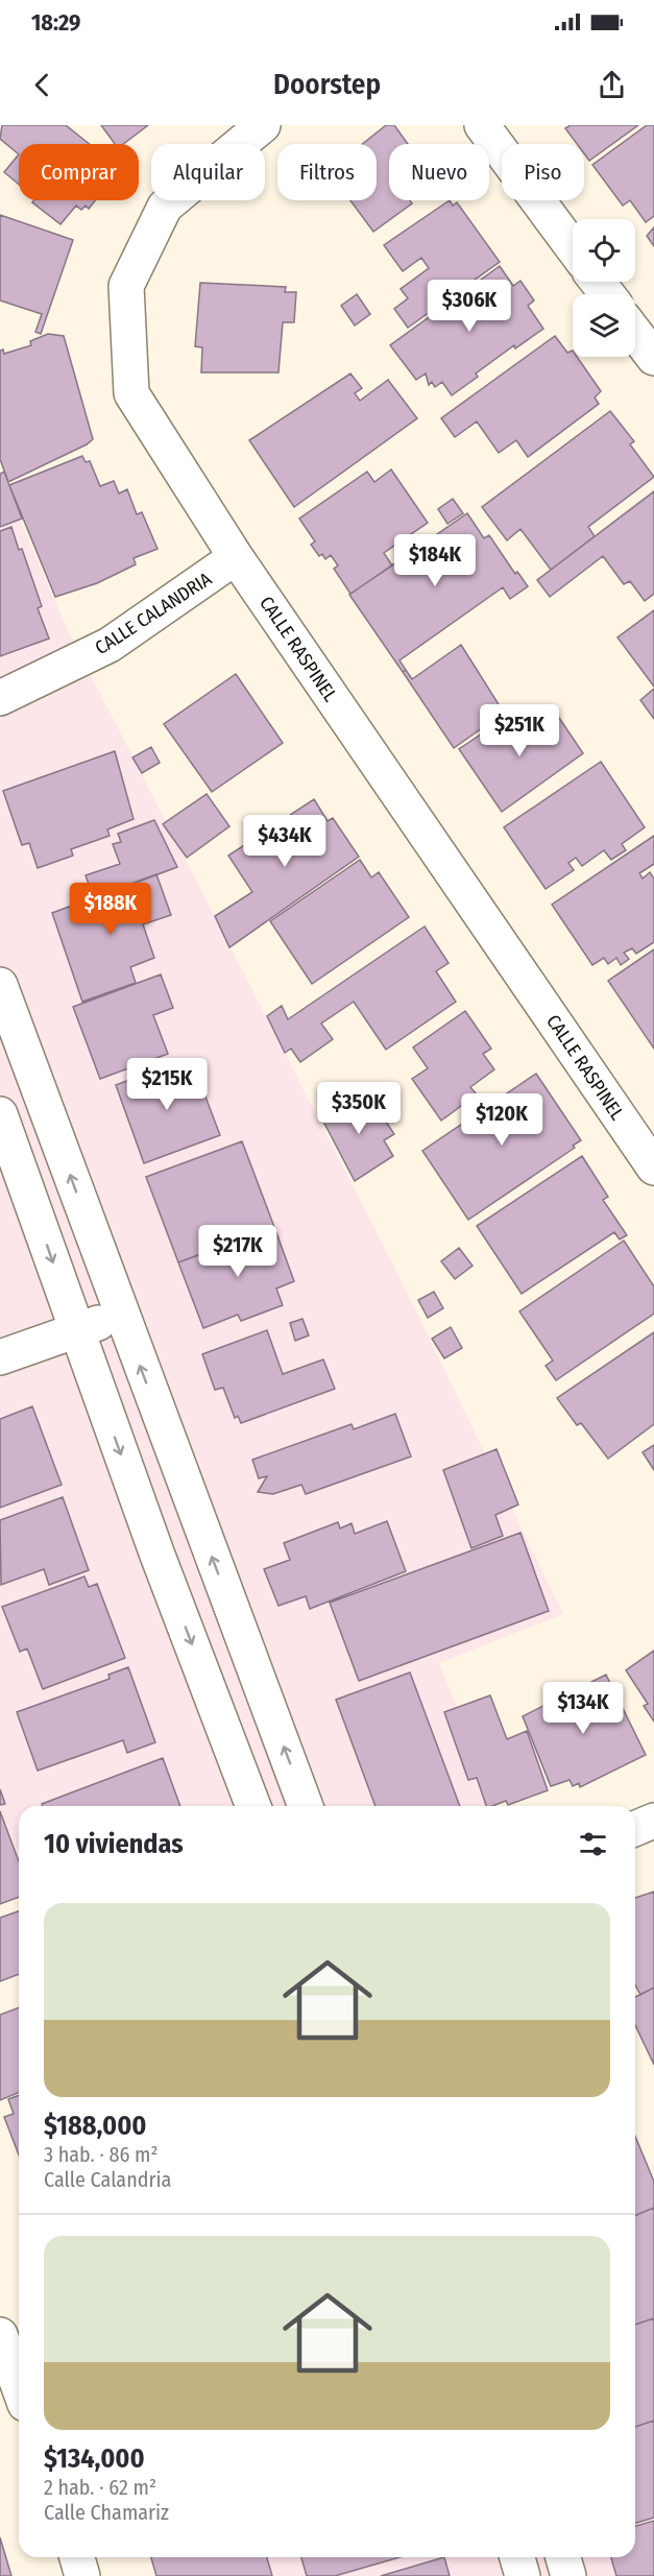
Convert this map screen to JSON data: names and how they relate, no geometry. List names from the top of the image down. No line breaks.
{"streets":{"street":["CALLE CALANDRIA","CALLE RASPINEL"]},"crossings":[["CALLE CALANDRIA","CALLE RASPINEL"]],"page":{"status":"18:29","header":"Doorstep","chip":["Comprar","Alquilar","Filtros","Nuevo","Piso"],"price":["$306K","$184K","$251K","$434K","$188K","$215K","$350K","$120K","$217K","$134K"],"heading":"10 viviendas","list":[{"name":"$188,000","note":"3 hab. · 86 m² · Calle Calandria"},{"name":"$134,000","note":"2 hab. · 62 m² · Calle Chamariz"}]}}
